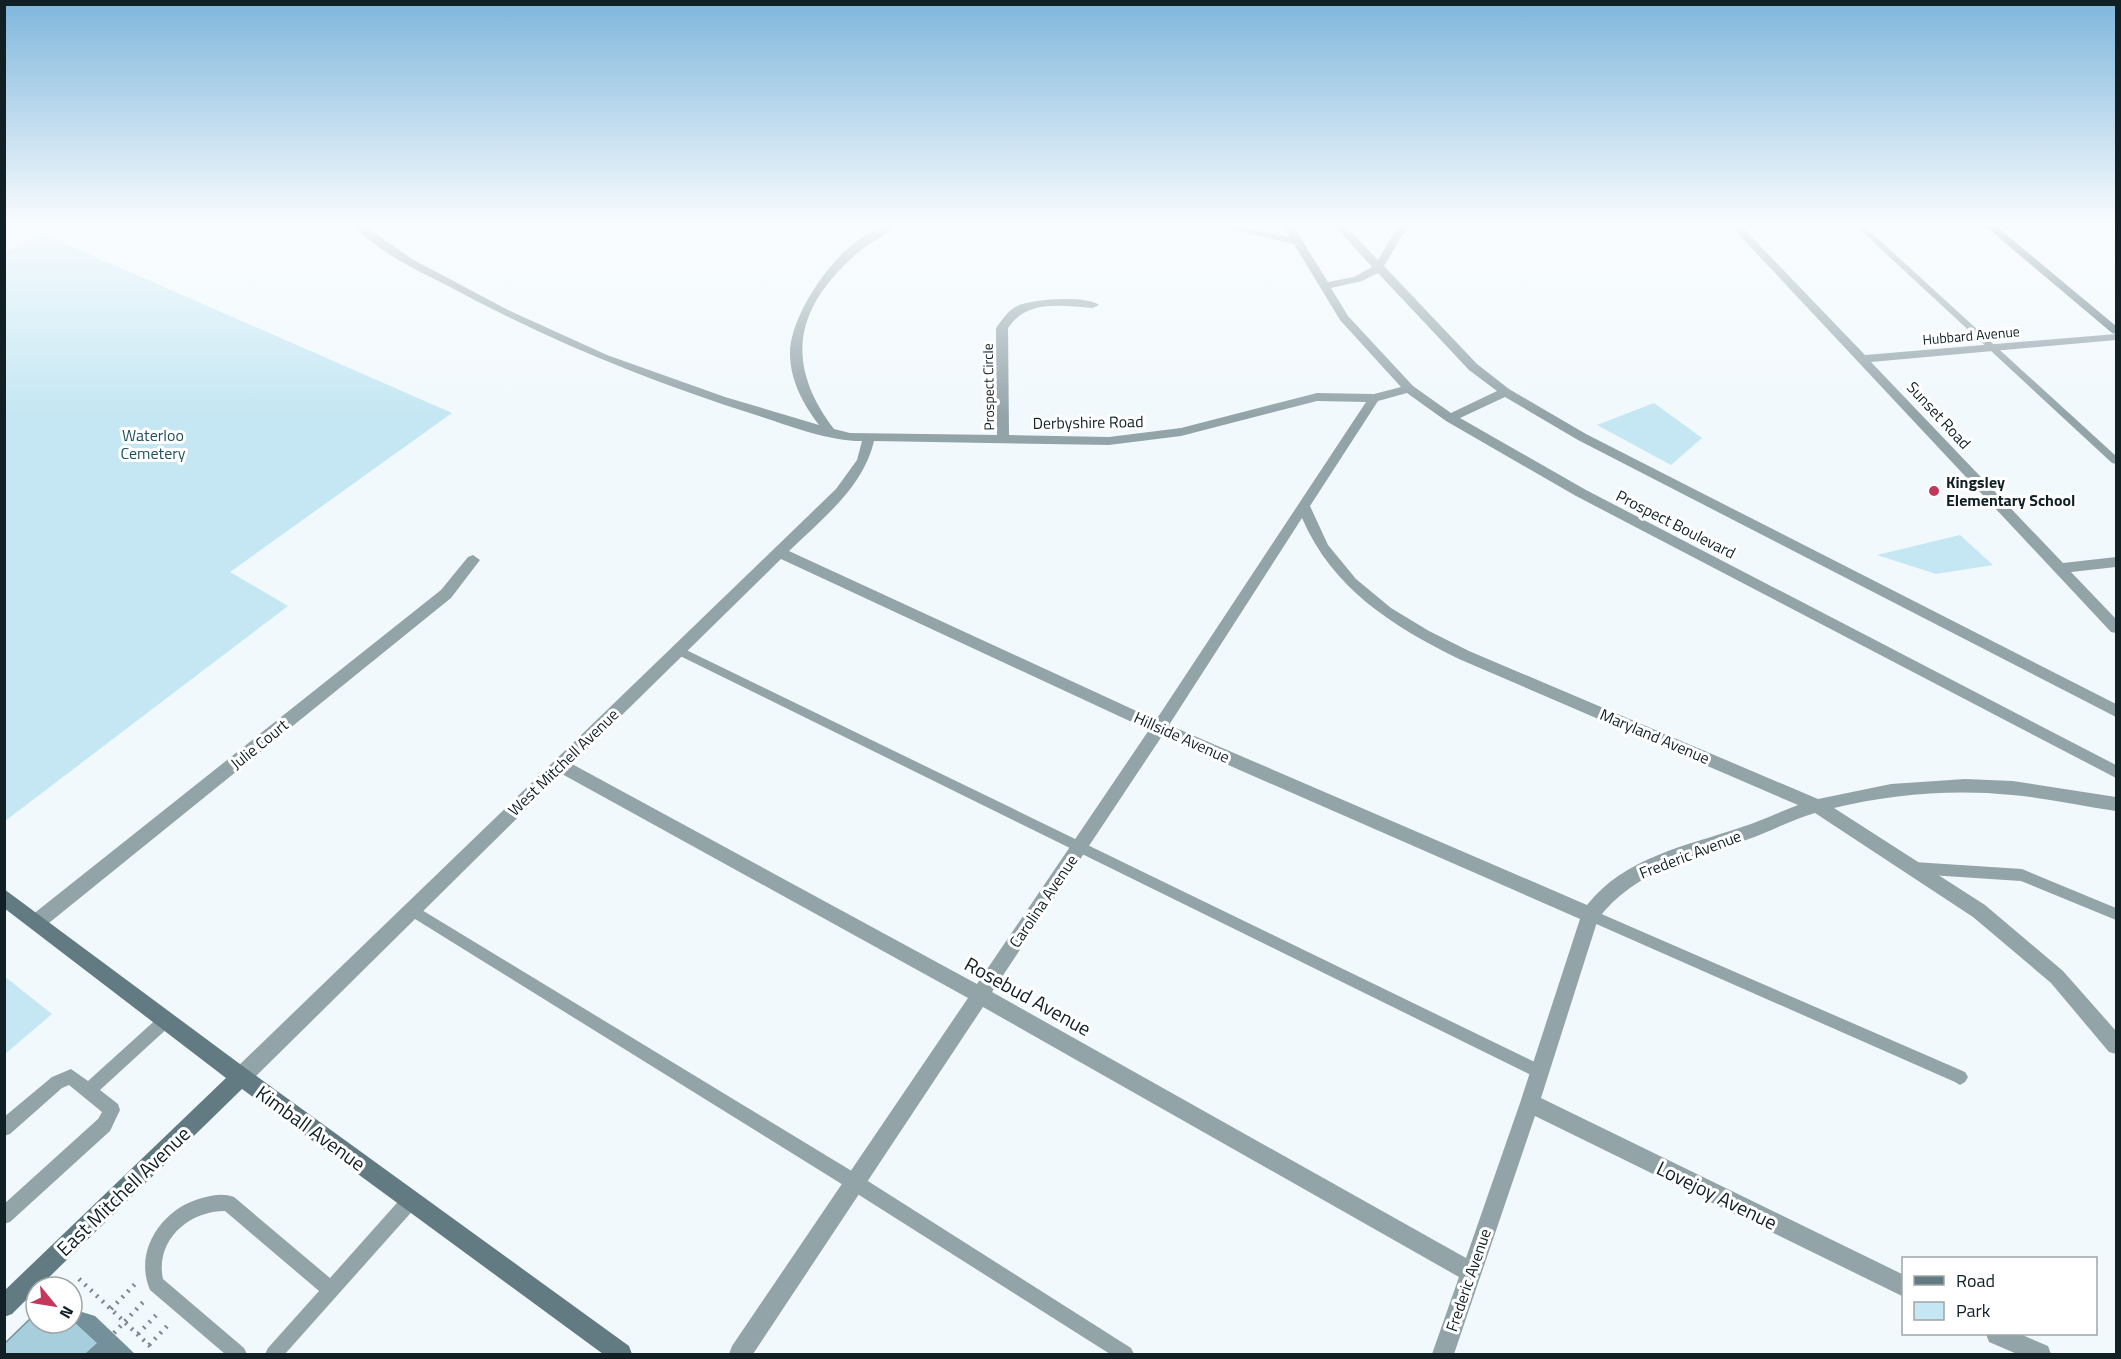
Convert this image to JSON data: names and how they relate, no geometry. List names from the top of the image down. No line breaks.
{"streets":{"main road":["Kimball Avenue","East Mitchell Avenue"],"street":["Hubbard Avenue","Prospect Circle","Sunset Road","Derbyshire Road","Prospect Boulevard","Maryland Avenue","Hillside Avenue","Julie Court","West Mitchell Avenue","Frederic Avenue","Carolina Avenue","Rosebud Avenue","Lovejoy Avenue"]},"crossings":[["Hubbard Avenue","Sunset Road"],["Prospect Circle","Derbyshire Road"],["Derbyshire Road","Prospect Boulevard"],["Derbyshire Road","West Mitchell Avenue"],["Maryland Avenue","Frederic Avenue"],["Maryland Avenue","Carolina Avenue"],["Hillside Avenue","West Mitchell Avenue"],["Hillside Avenue","Frederic Avenue"],["Hillside Avenue","Carolina Avenue"],["Julie Court","Kimball Avenue"],["West Mitchell Avenue","Rosebud Avenue"],["West Mitchell Avenue","Kimball Avenue"],["West Mitchell Avenue","East Mitchell Avenue"],["Frederic Avenue","Rosebud Avenue"],["Frederic Avenue","Lovejoy Avenue"],["Carolina Avenue","Rosebud Avenue"],["Kimball Avenue","East Mitchell Avenue"]],"parks":["Waterloo Cemetery"],"places":["Kingsley Elementary School"],"legend":["Road","Park"],"north":"bottom right"}
